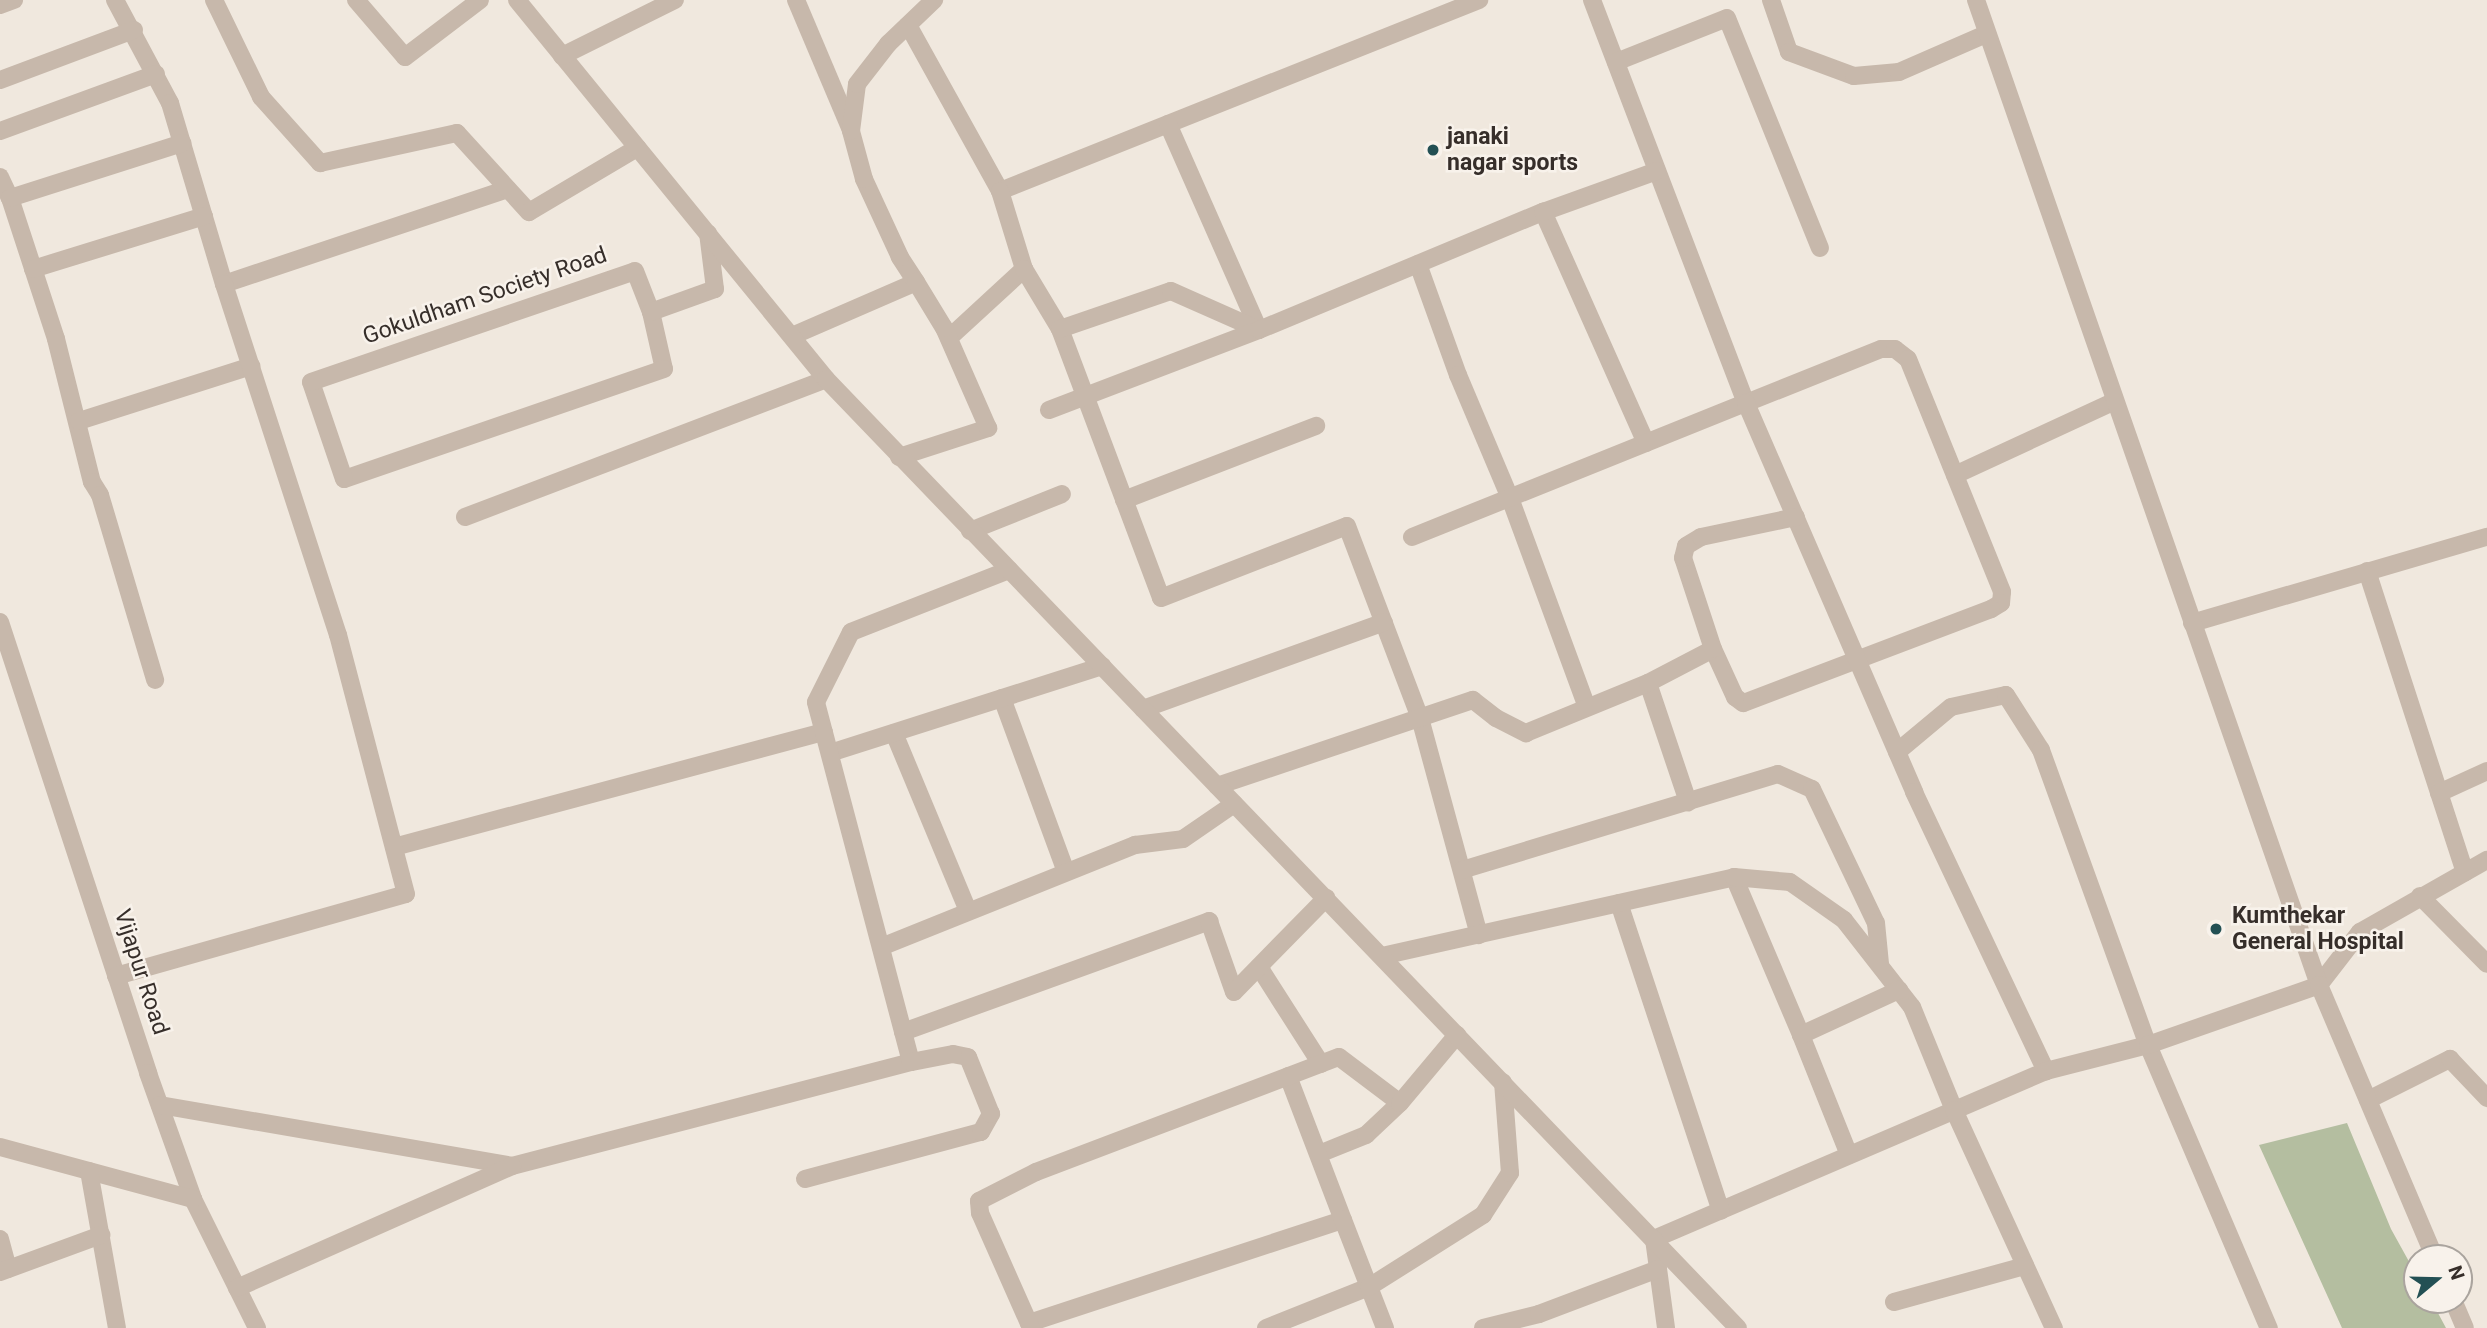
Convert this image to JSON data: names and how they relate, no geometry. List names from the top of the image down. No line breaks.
{"streets":{"street":["Gokuldham Society Road","Vijapur Road"]},"places":["janaki nagar sports","Kumthekar General Hospital"],"north":"right"}
